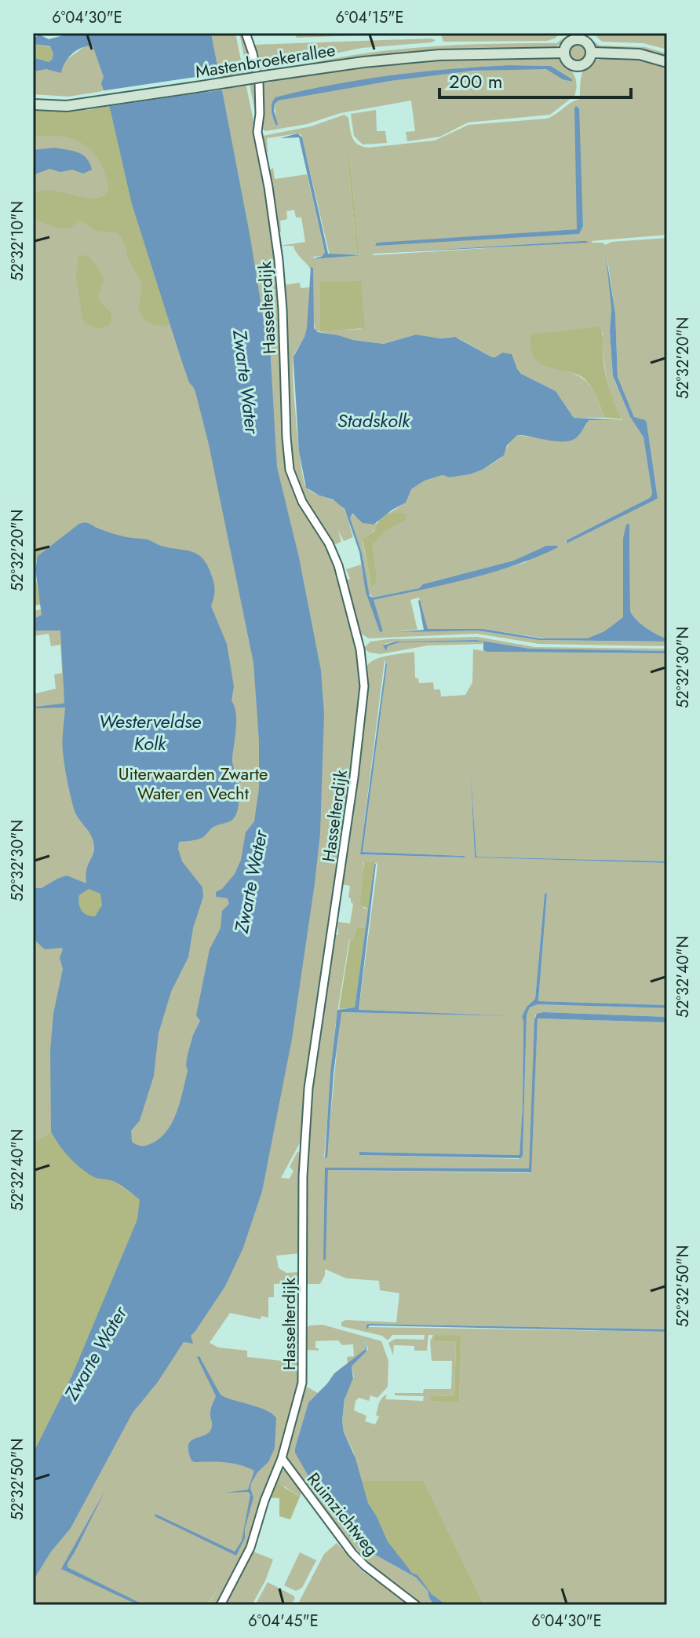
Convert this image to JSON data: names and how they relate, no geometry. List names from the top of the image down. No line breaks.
{"streets":{"main road":["Mastenbroekerallee"],"street":["Hasselterdijk","Ruimzichtweg"]},"crossings":[["Hasselterdijk","Ruimzichtweg"]],"water":["Zwarte Water","Stadskolk","Westerveldse Kolk"],"parks":["Uiterwaarden Zwarte Water en Vecht"],"scale_bar":"200 m","coordinates":["6°04'30\"E","6°04'15\"E","52°32'10\"N","52°32'20\"N","52°32'30\"N","52°32'40\"N","52°32'50\"N","6°04'45\"E"]}
